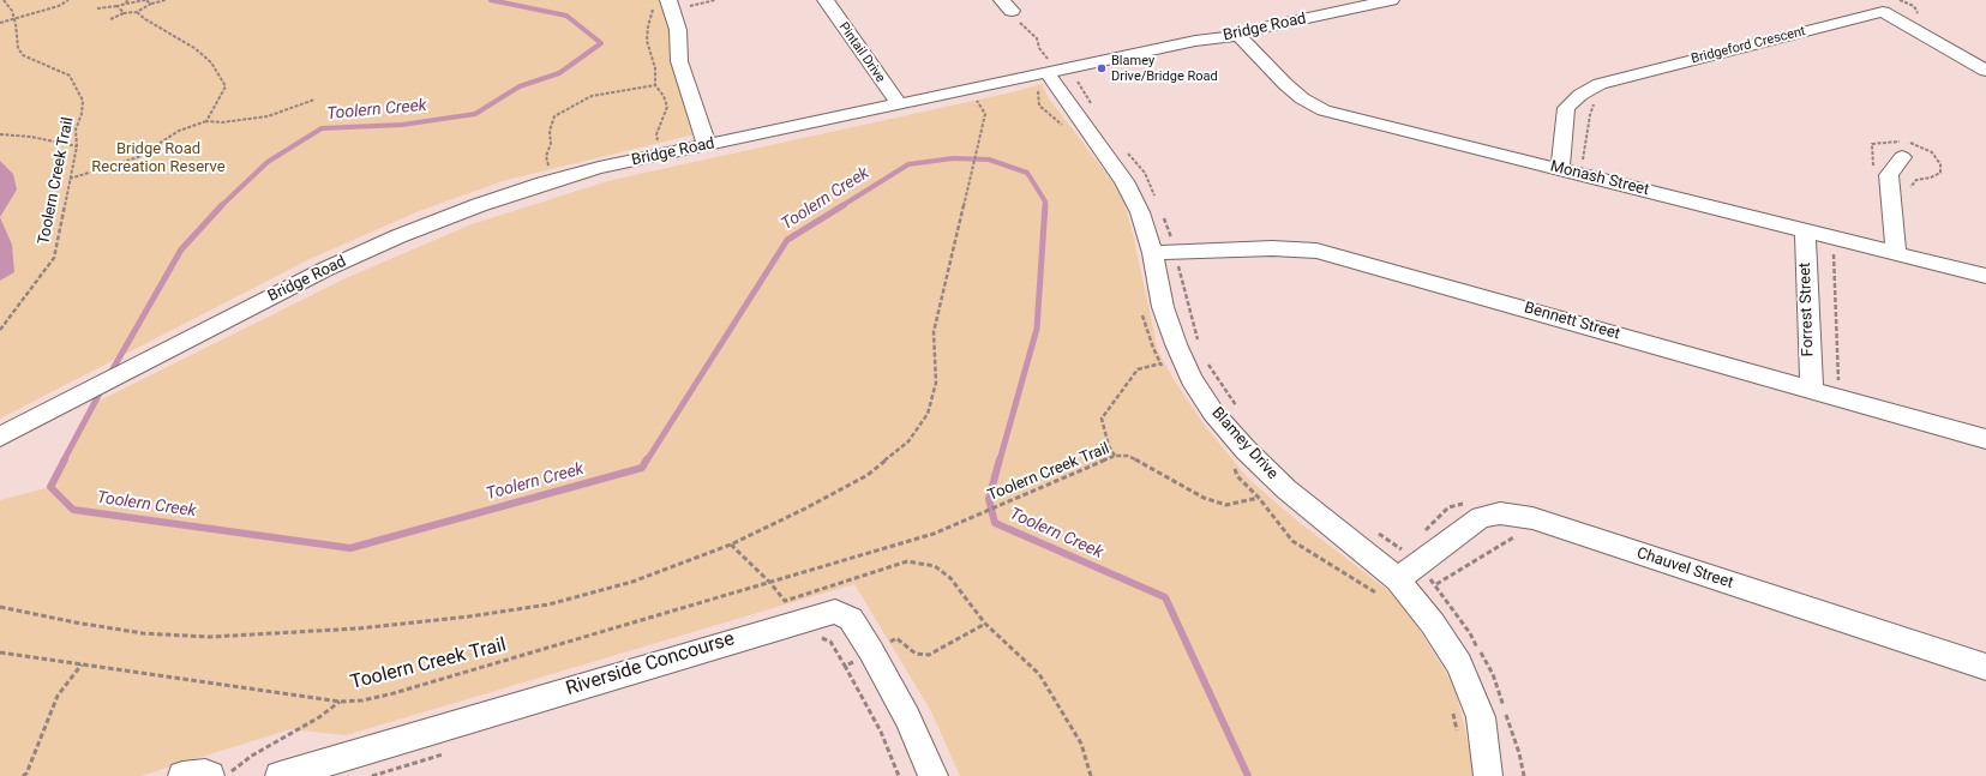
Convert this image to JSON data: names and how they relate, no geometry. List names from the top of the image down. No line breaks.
{"streets":{"street":["Bridge Road","Bridgeford Crescent","Pintail Drive","Monash Street","Forrest Street","Bennett Street","Blamey Drive","Chauvel Street","Riverside Concourse"],"path":["Toolern Creek Trail"]},"crossings":[["Bridge Road","Pintail Drive"],["Bridge Road","Monash Street"],["Bridge Road","Blamey Drive"],["Bridgeford Crescent","Monash Street"],["Monash Street","Forrest Street"],["Toolern Creek Trail","Blamey Drive"],["Toolern Creek Trail","Chauvel Street"],["Forrest Street","Bennett Street"],["Bennett Street","Blamey Drive"],["Blamey Drive","Chauvel Street"]],"water":["Toolern Creek"],"parks":["Bridge Road Recreation Reserve"],"places":["Blamey Drive/Bridge Road"]}
